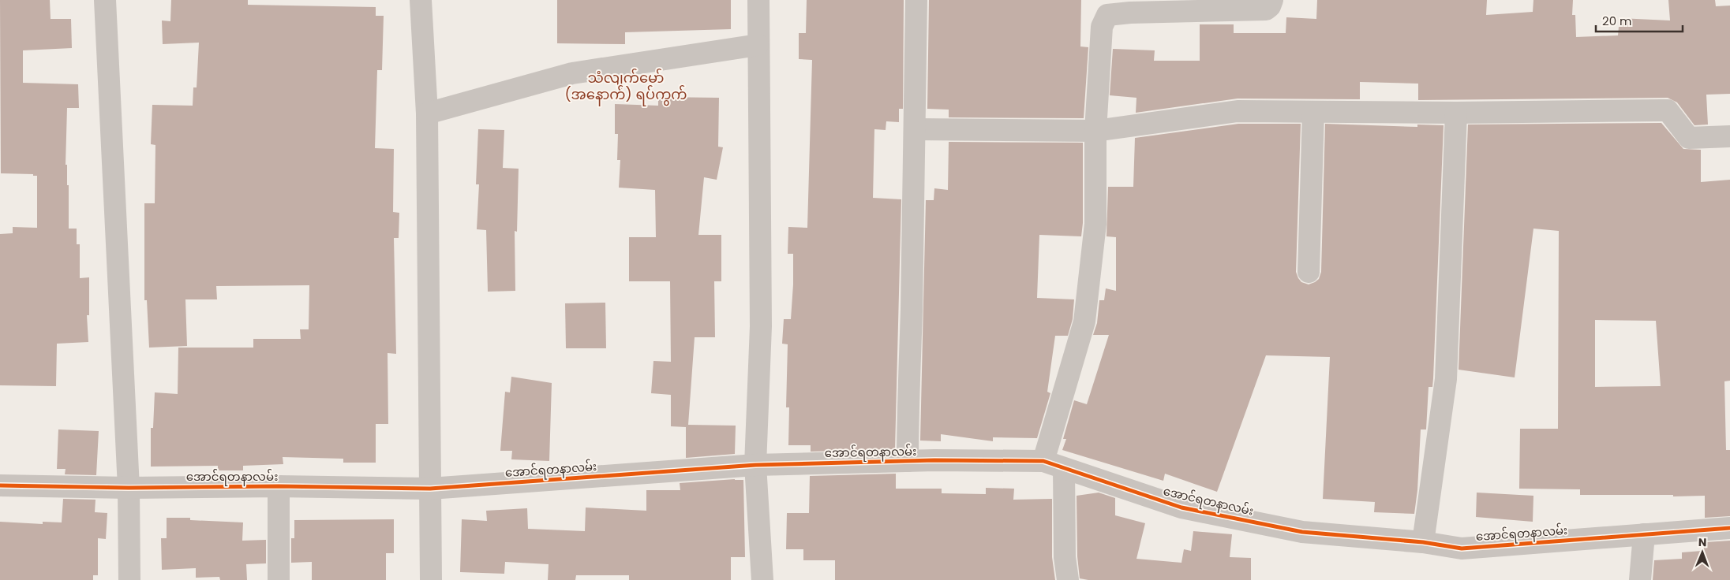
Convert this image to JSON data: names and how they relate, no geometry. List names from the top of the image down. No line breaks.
{"streets":{"street":["အောင်ရတနာလမ်း"]},"districts":["သံလျက်မော် (အနောက်) ရပ်ကွက်"],"scale_bar":"20 m","north":"top"}
